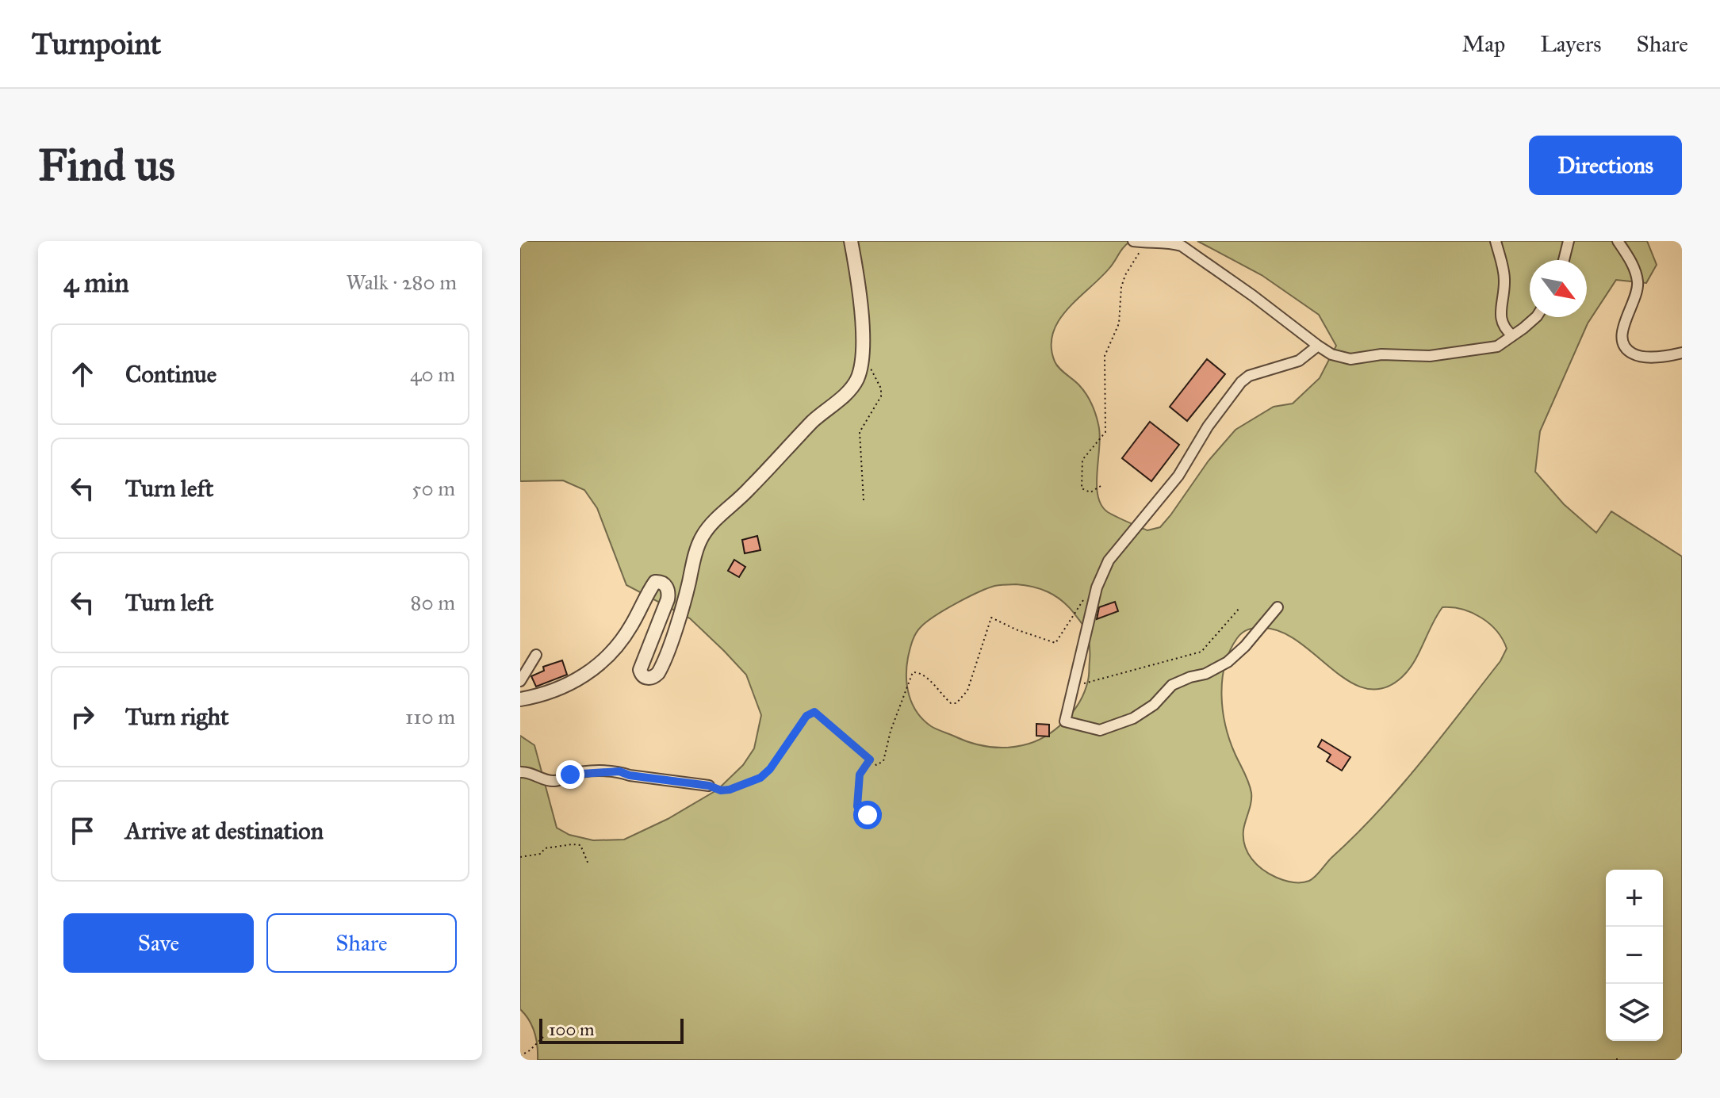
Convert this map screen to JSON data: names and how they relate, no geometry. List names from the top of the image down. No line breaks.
{"scale_bar":"100 m","north":"bottom right","page":{"header":"Turnpoint","nav":["Map","Layers","Share"],"buttons":["Directions",["Save","Share"]],"title":"Find us","heading":["4 min","Walk · 280 m"],"list":[["Continue","40 m"],["Turn left","50 m"],["Turn left","80 m"],["Turn right","110 m"],"Arrive at destination"],"map_buttons":["+","−"],"scale":"100 m"}}
